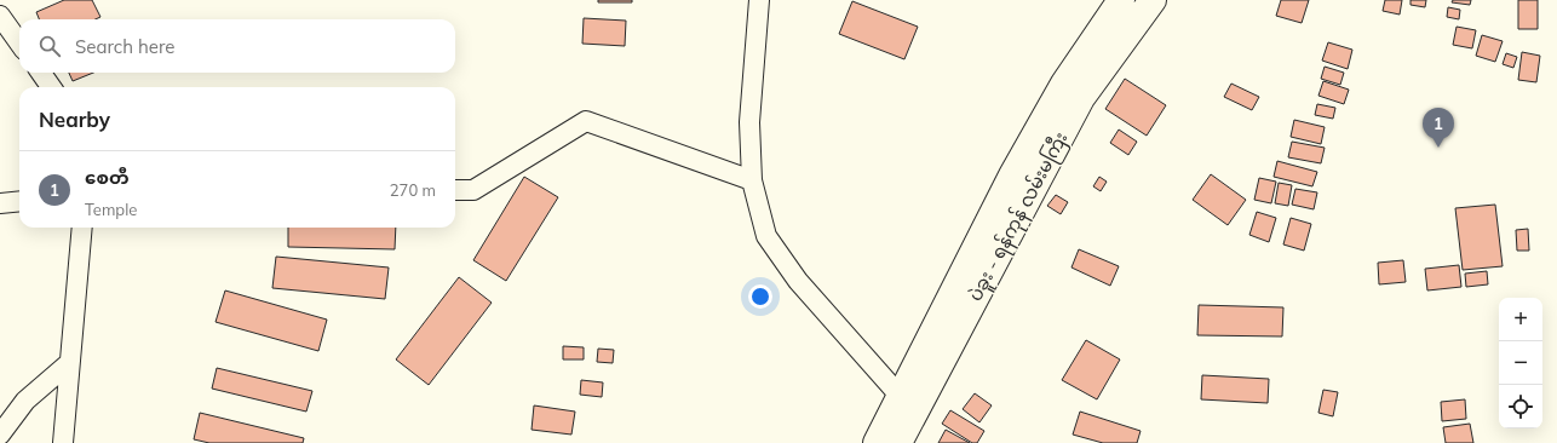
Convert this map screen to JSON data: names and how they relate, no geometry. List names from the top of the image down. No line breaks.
{"streets":{"highway":["ပဲခူး - ရန်ကုန် လမ်းမကြီး"]},"page":{"search":"Search here","heading":"Nearby","pins":"1","list":[{"mark":"1","name":"စေတီ","note":"Temple","value":"270 m"}],"map_buttons":["+","−"]}}
